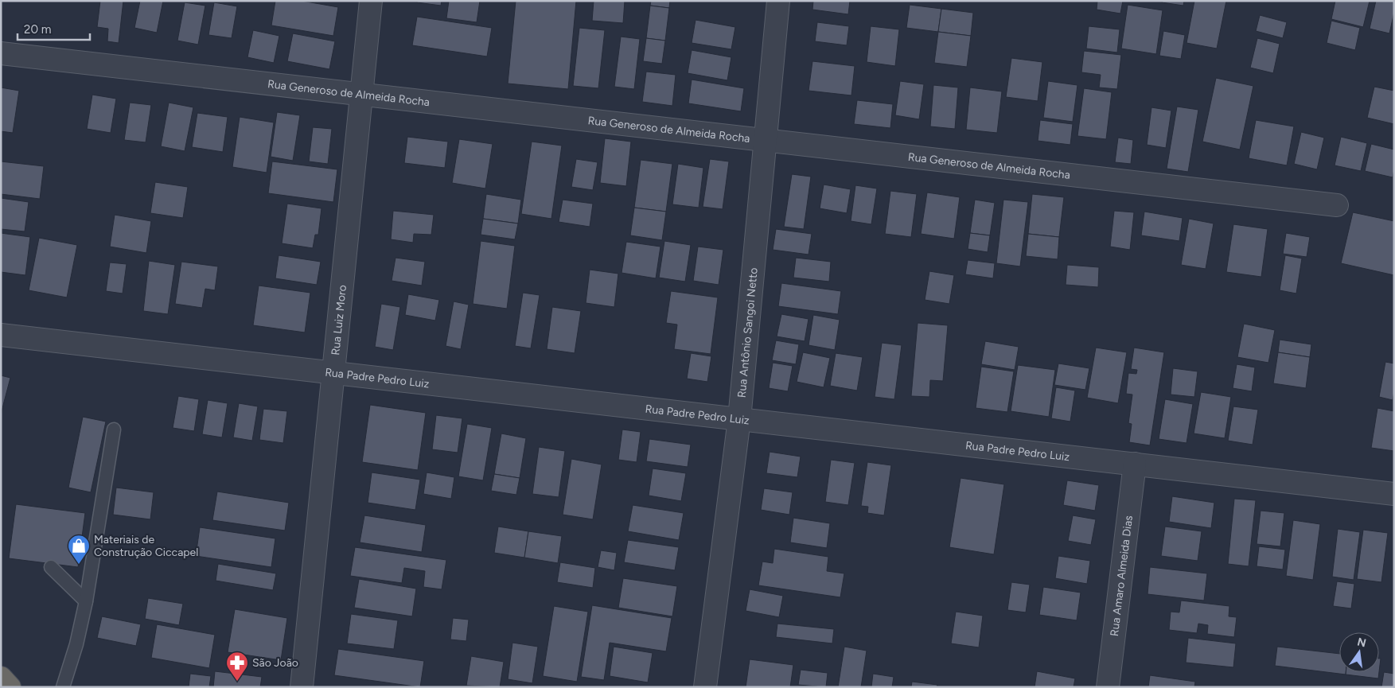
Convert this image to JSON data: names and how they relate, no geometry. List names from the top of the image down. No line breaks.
{"streets":{"street":["Rua Generoso de Almeida Rocha","Rua Luiz Moro","Rua Antônio Sangoi Netto","Rua Padre Pedro Luiz","Rua Amaro Almeida Dias"]},"crossings":[["Rua Generoso de Almeida Rocha","Rua Luiz Moro"],["Rua Generoso de Almeida Rocha","Rua Antônio Sangoi Netto"],["Rua Luiz Moro","Rua Padre Pedro Luiz"],["Rua Antônio Sangoi Netto","Rua Padre Pedro Luiz"],["Rua Padre Pedro Luiz","Rua Amaro Almeida Dias"]],"places":{"shop":["Materiais de Construção Ciccapel"],"pharmacy":["São João"]},"scale_bar":"20 m","north":"top"}
